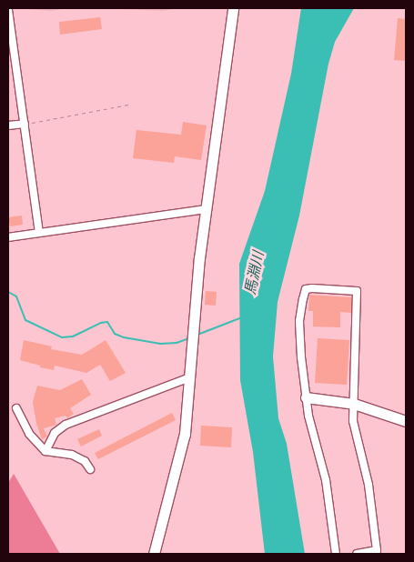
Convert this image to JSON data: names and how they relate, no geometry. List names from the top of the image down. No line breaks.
{"water":["馬淵川"]}
